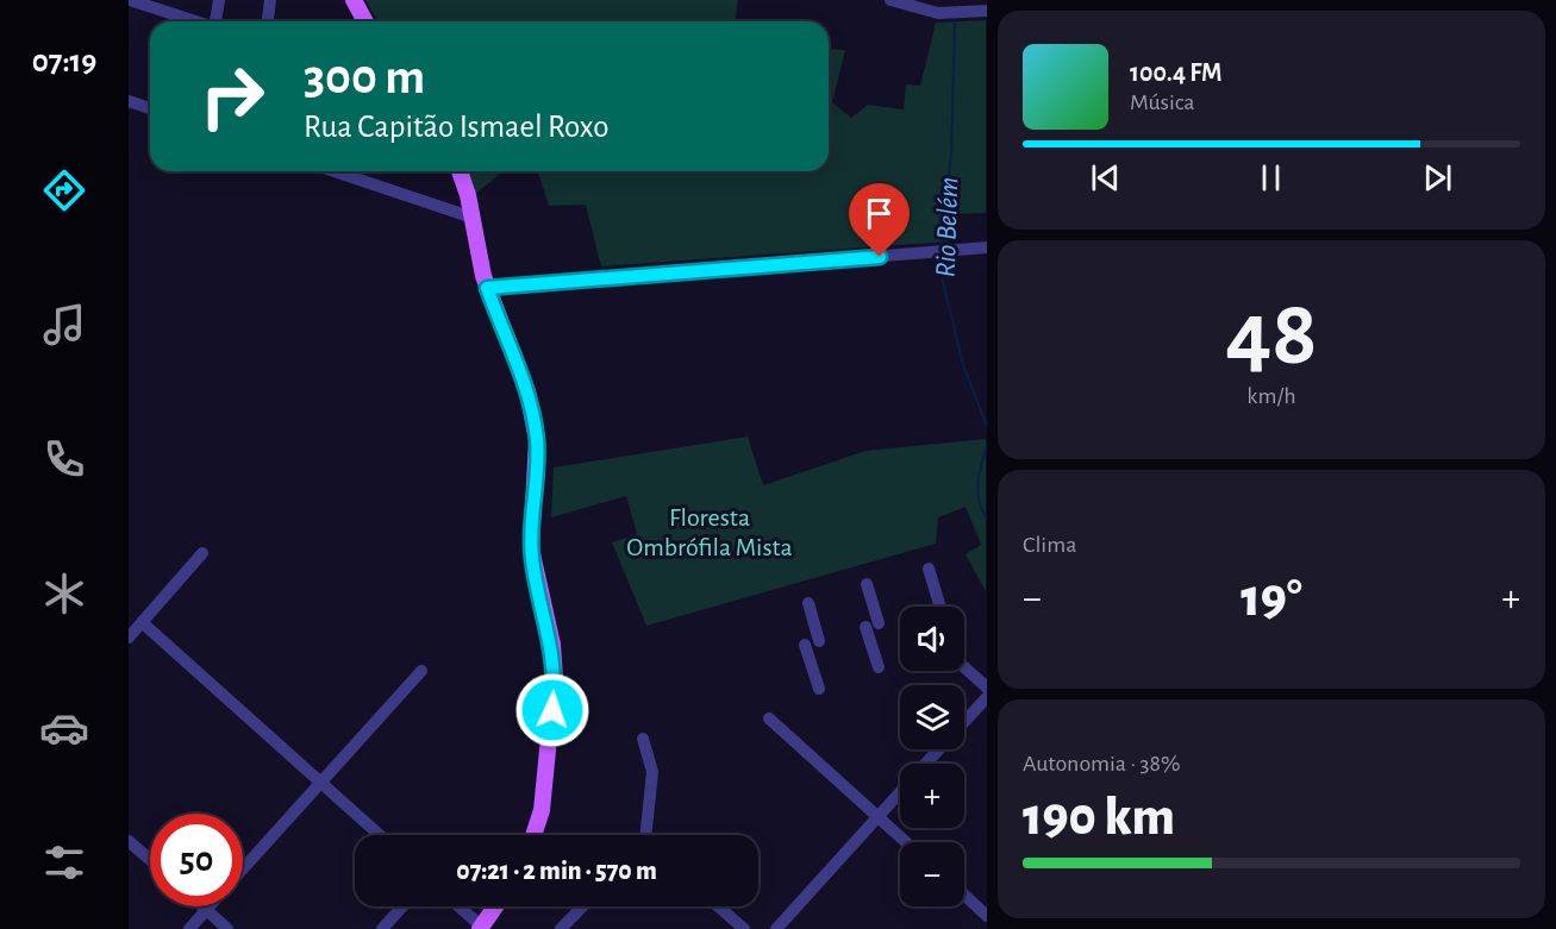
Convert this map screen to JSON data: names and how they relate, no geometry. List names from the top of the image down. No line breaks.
{"water":["Rio Belém"],"parks":["Floresta Ombrófila Mista"],"page":{"tabs":"07:19","turn":["300 m","Rua Capitão Ismael Roxo"],"song":["100.4 FM","Música"],"tile":[["48","km/h"],"Clima",["Autonomia · 38%","190 km"]],"heat":["−","19°","+"],"map_buttons":["+","−"],"limit":"50","trip":"07:21 · 2 min · 570 m"}}
